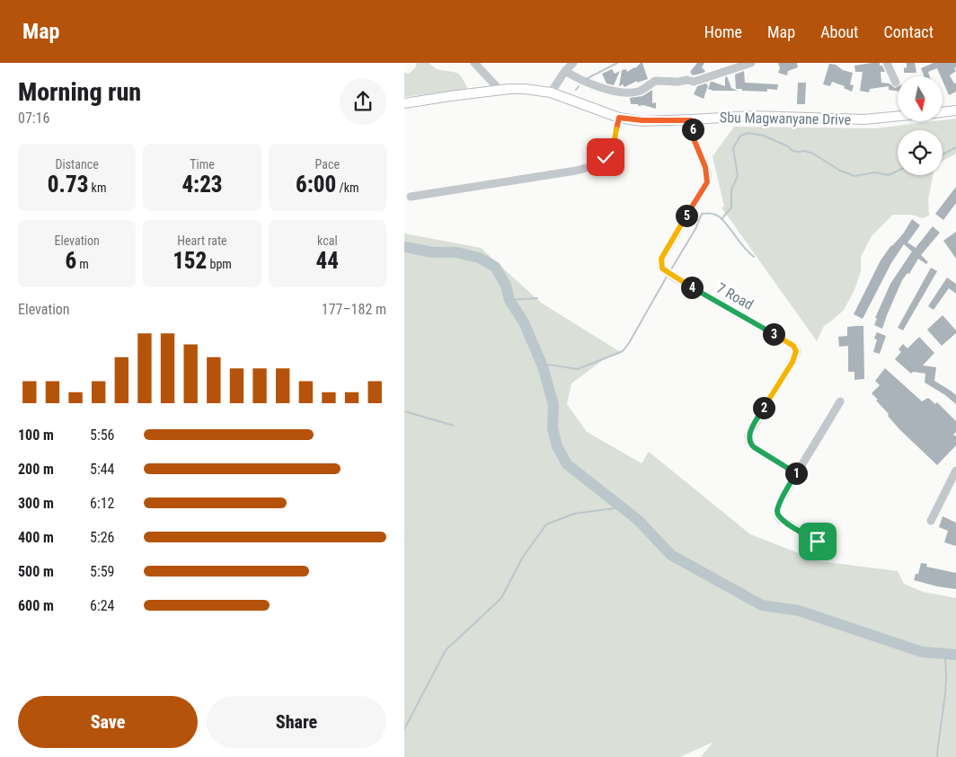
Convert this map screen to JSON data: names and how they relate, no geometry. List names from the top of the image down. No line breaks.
{"streets":{"main road":["Sbu Magwanyane Drive"],"street":["7 Road"]},"crossings":[["Sbu Magwanyane Drive","7 Road"]],"north":"bottom","page":{"header":"Map","nav":["Home","Map","About","Contact"],"heading":["Morning run","07:16"],"pins":["6","5","4","3","2","1"],"stats":[["Distance","0.73 km"],["Time","4:23"],["Pace","6:00 /km"],["Elevation","6 m"],["Heart rate","152 bpm"],["kcal","44"]],"chart":["Elevation","177–182 m"],"list":[{"name":"100 m","note":"5:56"},{"name":"200 m","note":"5:44"},{"name":"300 m","note":"6:12"},{"name":"400 m","note":"5:26"},{"name":"500 m","note":"5:59"},{"name":"600 m","note":"6:24"}],"buttons":["Save","Share"]}}
